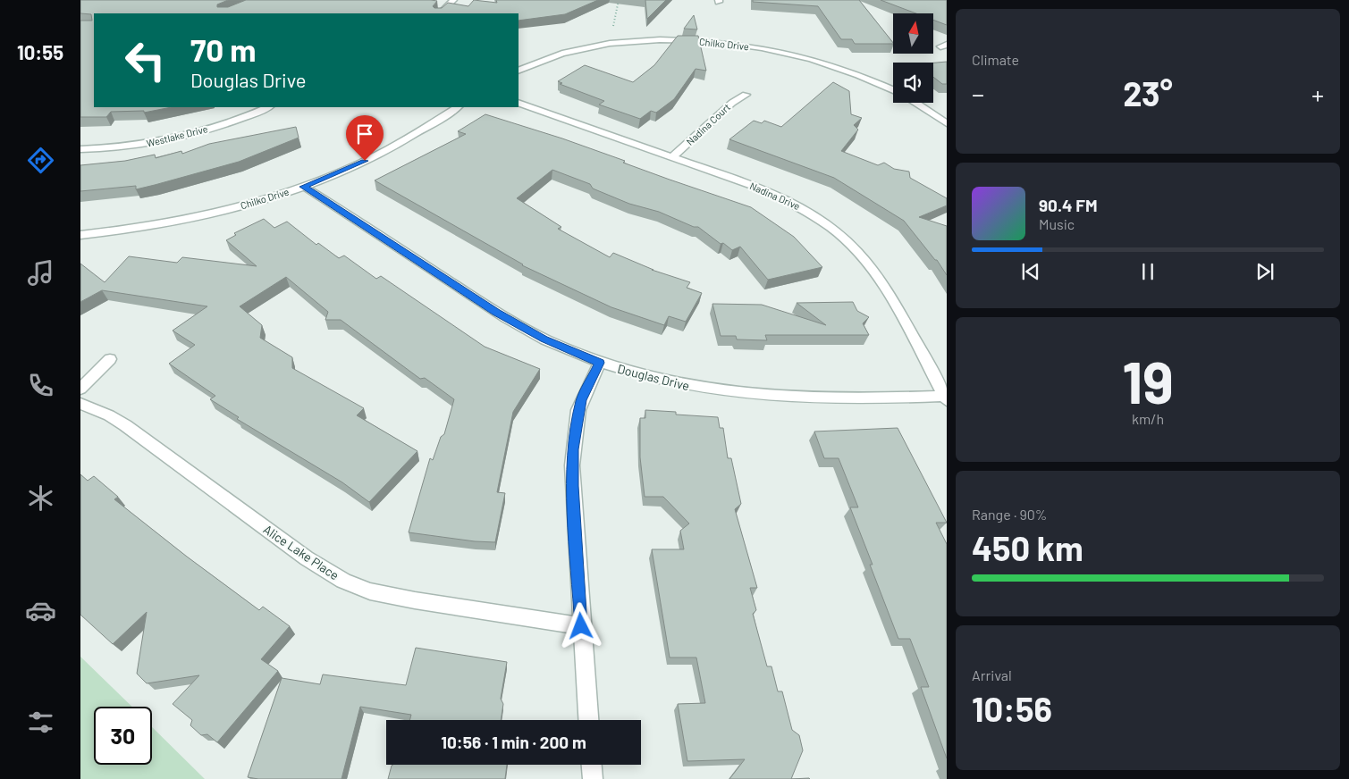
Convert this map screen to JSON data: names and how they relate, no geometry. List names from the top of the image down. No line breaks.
{"streets":{"street":["Chilko Drive","Nadina Court","Westlake Drive","Nadina Drive","Douglas Drive","Alice Lake Place"]},"crossings":[["Chilko Drive","Douglas Drive"],["Nadina Court","Nadina Drive"],["Nadina Drive","Douglas Drive"]],"north":"top","page":{"tabs":"10:55","tile":["Climate",["19","km/h"],["Range · 90%","450 km"],["Arrival","10:56"]],"turn":["70 m","Douglas Drive"],"heat":["−","23°","+"],"song":["90.4 FM","Music"],"limit":"30","trip":"10:56 · 1 min · 200 m"}}
